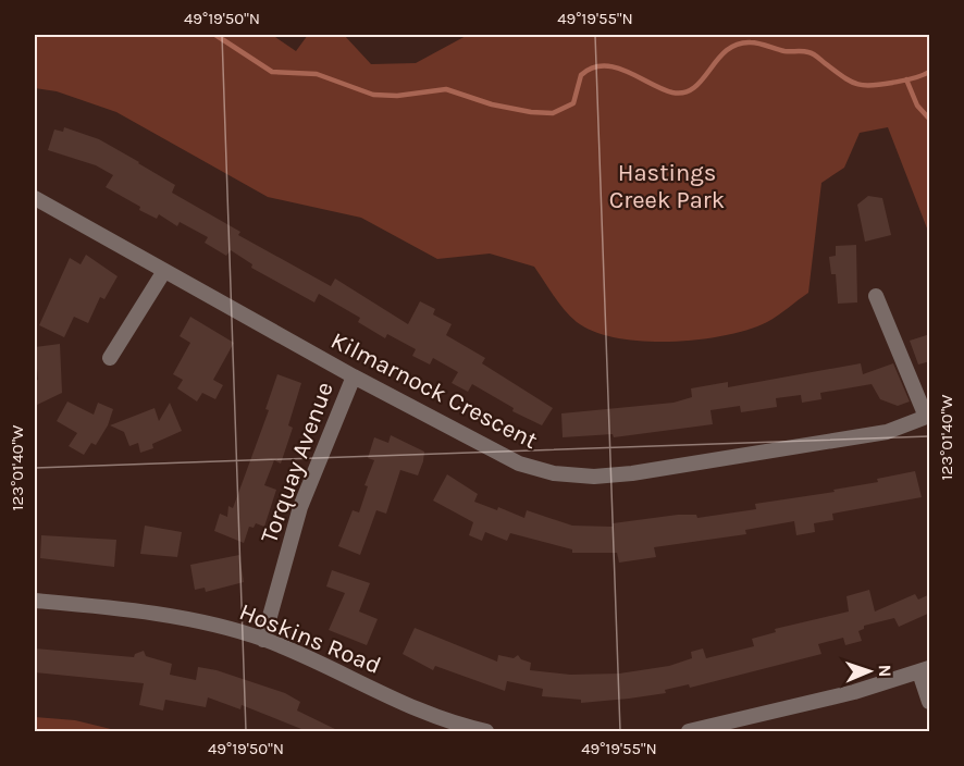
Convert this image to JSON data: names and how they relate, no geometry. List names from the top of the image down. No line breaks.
{"streets":{"street":["Kilmarnock Crescent","Torquay Avenue","Hoskins Road"]},"crossings":[["Kilmarnock Crescent","Torquay Avenue"],["Torquay Avenue","Hoskins Road"]],"parks":["Hastings Creek Park"],"north":"right","coordinates":["49°19'50\"N","49°19'55\"N","123°01'40\"W"]}
